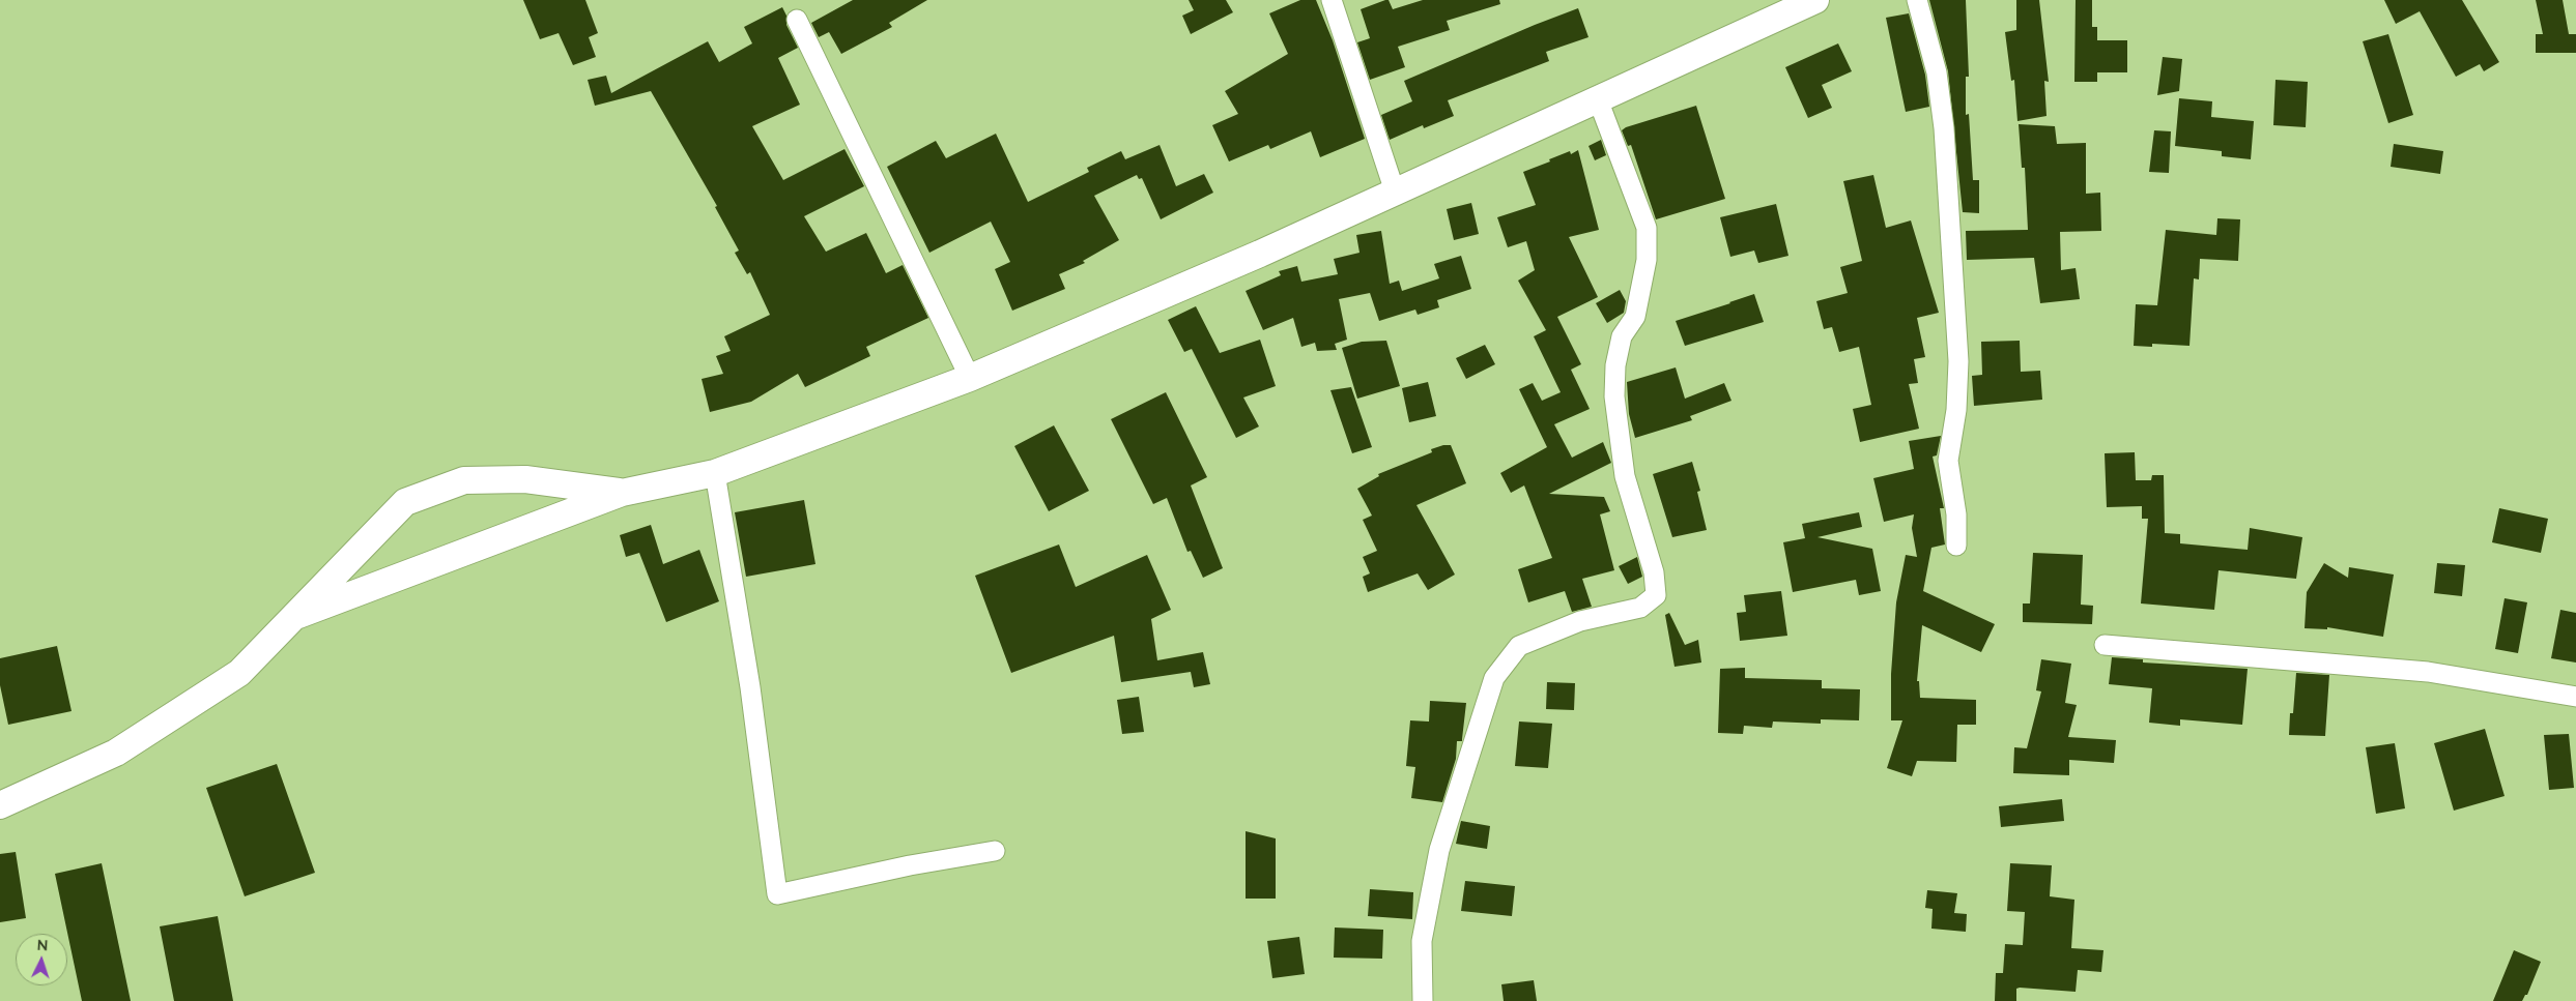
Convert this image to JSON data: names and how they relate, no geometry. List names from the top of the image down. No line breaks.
{"north":"top"}
